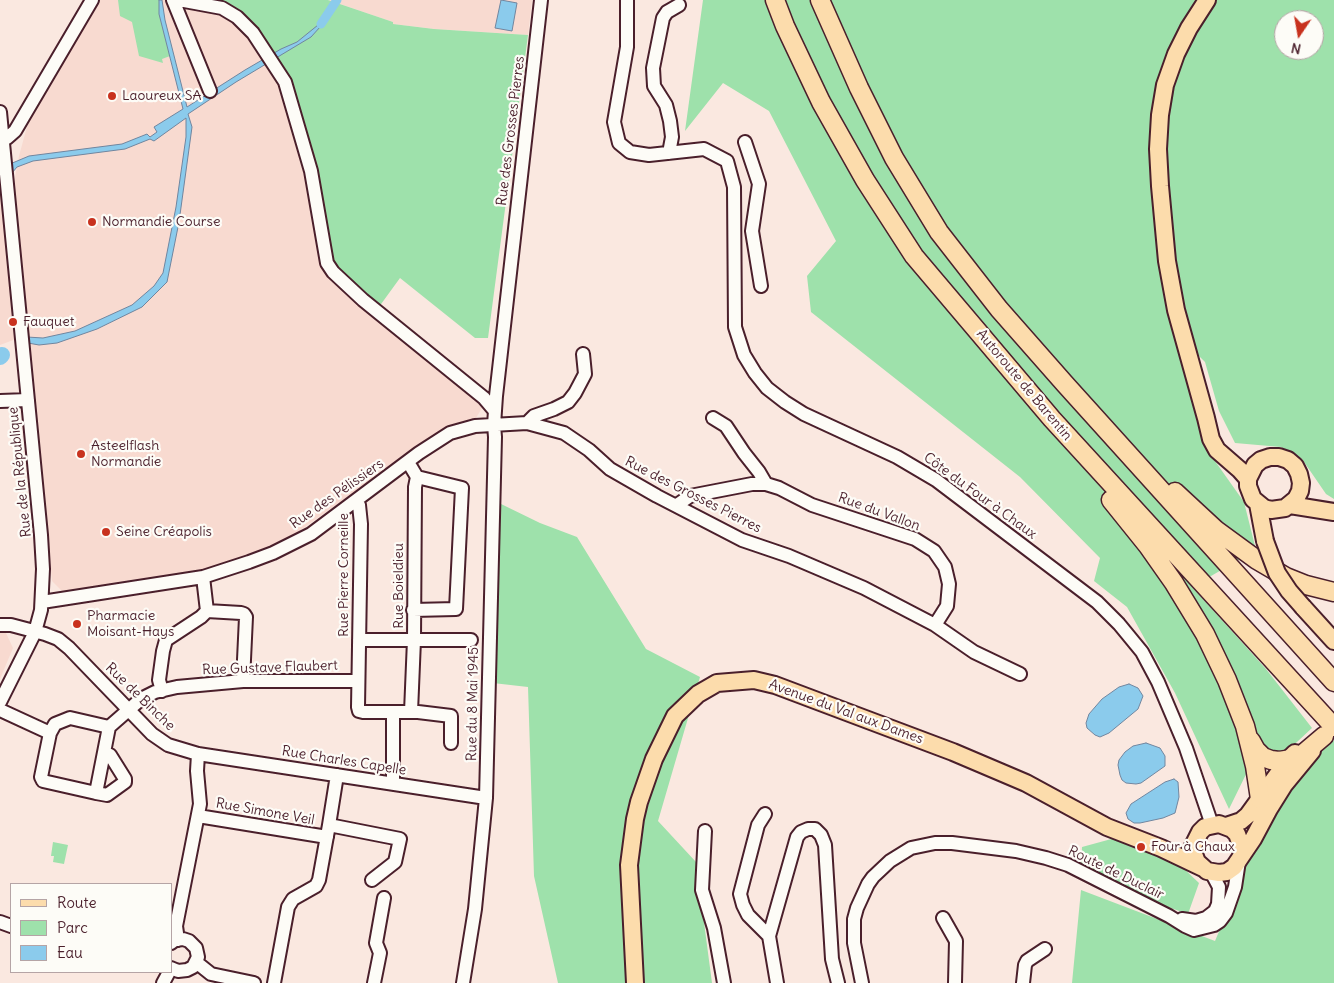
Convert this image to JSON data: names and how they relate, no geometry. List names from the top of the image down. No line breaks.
{"streets":{"highway":["Autoroute de Barentin"],"main road":["Avenue du Val aux Dames"],"street":["Rue des Grosses Pierres","Rue de la République","Rue des Pélissiers","Côte du Four à Chaux","Rue du Vallon","Rue Pierre Corneille","Rue Boieldieu","Rue Gustave Flaubert","Rue de Binche","Rue du 8 Mai 1945","Rue Charles Capelle","Rue Simone Veil","Route de Duclair"]},"crossings":[["Rue des Grosses Pierres","Rue des Pélissiers"],["Rue des Grosses Pierres","Rue du Vallon"],["Rue des Grosses Pierres","Rue du 8 Mai 1945"],["Rue de la République","Rue des Pélissiers"],["Rue de la République","Rue de Binche"],["Rue des Pélissiers","Rue Pierre Corneille"],["Rue des Pélissiers","Rue du 8 Mai 1945"],["Côte du Four à Chaux","Avenue du Val aux Dames"],["Côte du Four à Chaux","Route de Duclair"],["Rue Pierre Corneille","Rue Gustave Flaubert"],["Rue Gustave Flaubert","Rue de Binche"],["Rue de Binche","Rue Charles Capelle"],["Rue du 8 Mai 1945","Rue Charles Capelle"],["Avenue du Val aux Dames","Route de Duclair"]],"places":["Laoureux SA","Normandie Course","Fauquet","Asteelflash Normandie","Seine Créapolis","Pharmacie Moisant-Hays","Four à Chaux"],"legend":["Route","Parc","Eau"],"north":"bottom"}
